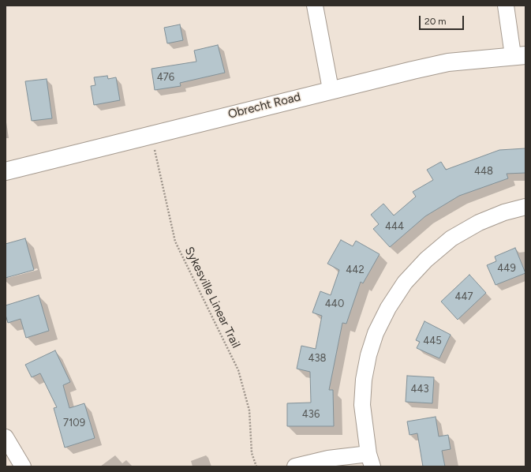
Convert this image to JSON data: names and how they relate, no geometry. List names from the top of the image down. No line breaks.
{"streets":{"street":["Obrecht Road"],"path":["Sykesville Linear Trail"]},"crossings":[["Obrecht Road","Sykesville Linear Trail"]],"house_numbers":["476","448","444","449","442","447","440","445","438","443","436","7109"],"scale_bar":"20 m"}
